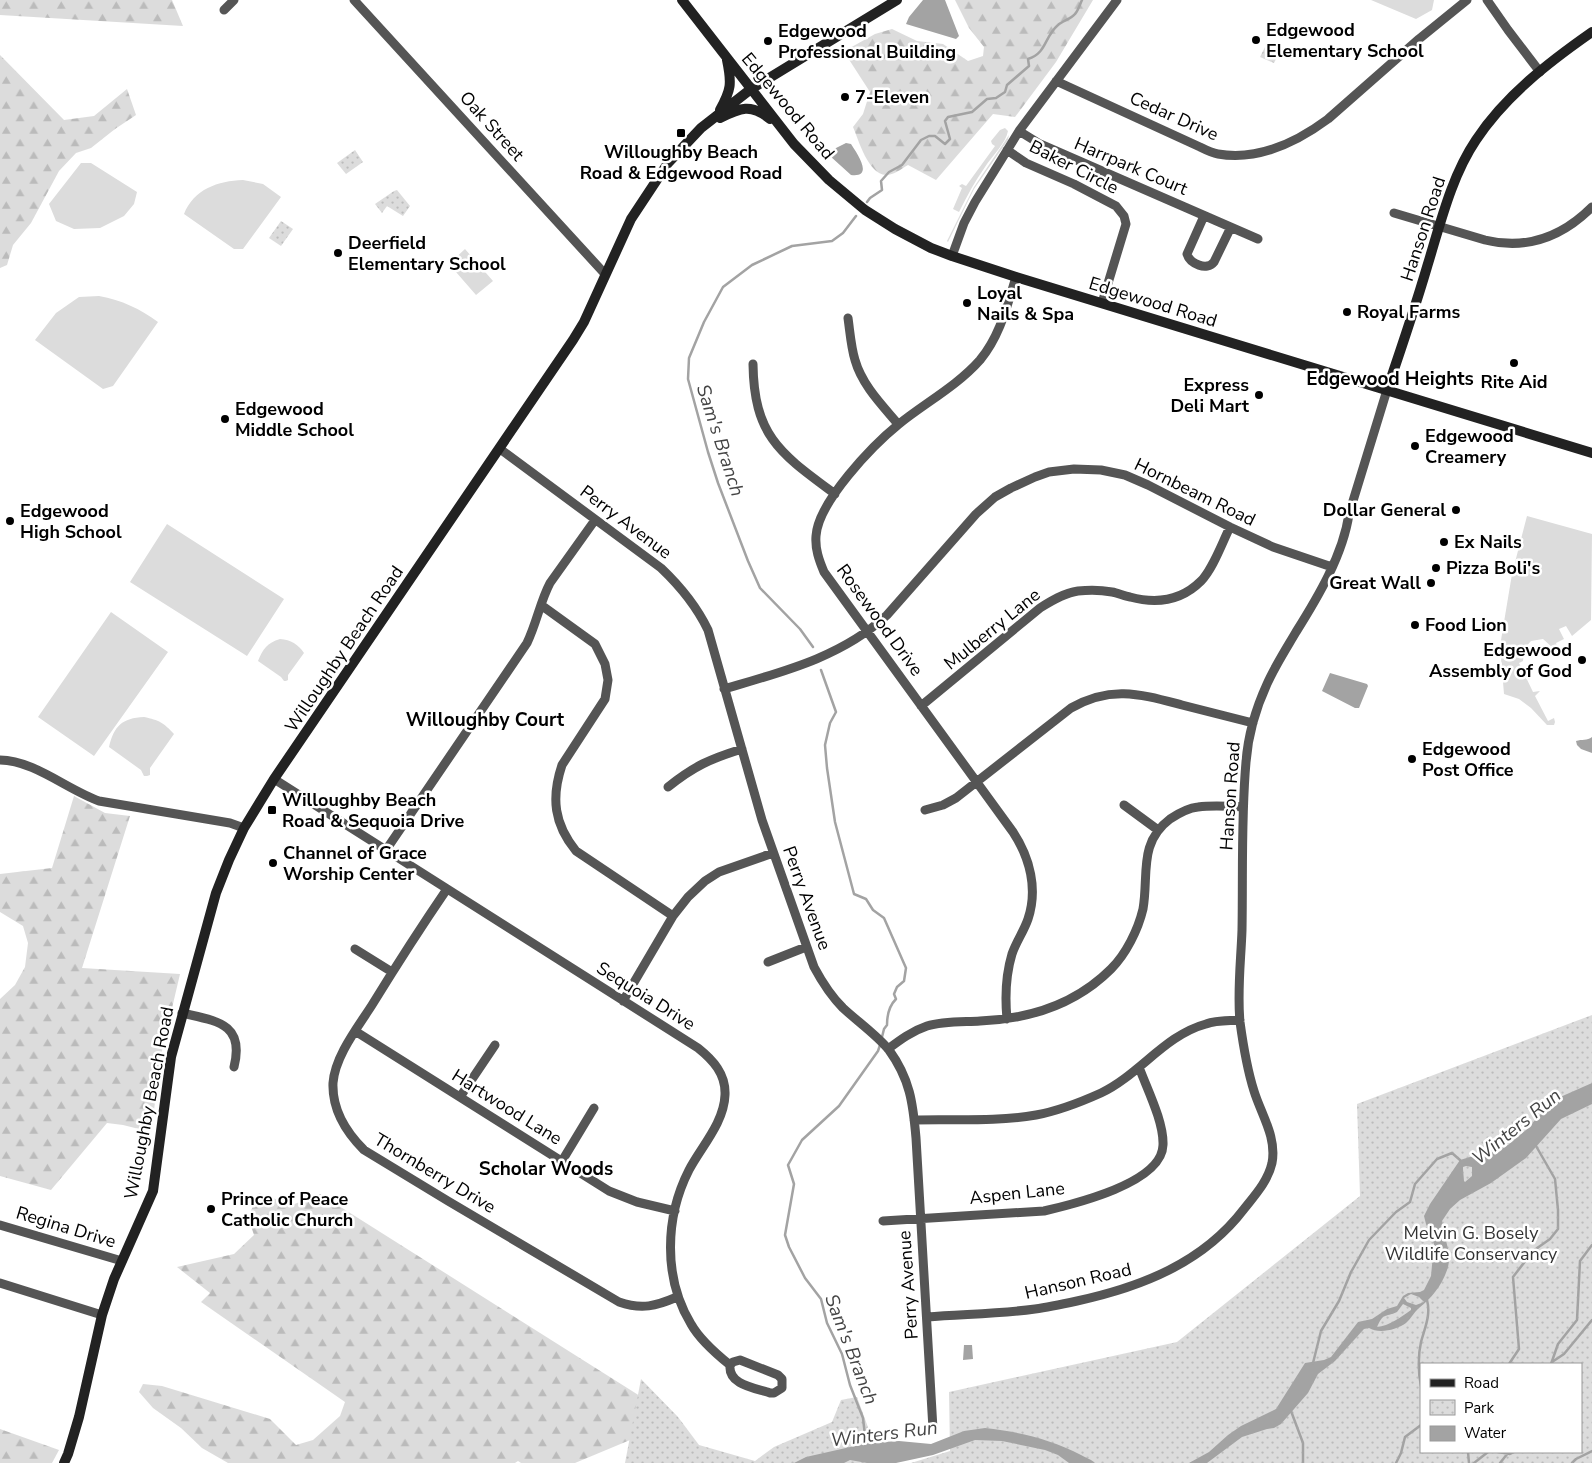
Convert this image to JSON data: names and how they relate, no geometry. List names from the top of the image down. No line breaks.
{"streets":{"street":["Edgewood Road","Cedar Drive","Oak Street","Harrpark Court","Baker Circle","Hanson Road","Hornbeam Road","Perry Avenue","Rosewood Drive","Mulberry Lane","Willoughby Beach Road","Sequoia Drive","Hartwood Lane","Thornberry Drive","Aspen Lane","Regina Drive"]},"crossings":[["Edgewood Road","Baker Circle"],["Edgewood Road","Hanson Road"],["Edgewood Road","Rosewood Drive"],["Edgewood Road","Willoughby Beach Road"],["Oak Street","Willoughby Beach Road"],["Hanson Road","Hornbeam Road"],["Hanson Road","Perry Avenue"],["Hornbeam Road","Perry Avenue"],["Hornbeam Road","Rosewood Drive"],["Hornbeam Road","Mulberry Lane"],["Perry Avenue","Willoughby Beach Road"],["Perry Avenue","Aspen Lane"],["Rosewood Drive","Mulberry Lane"],["Willoughby Beach Road","Sequoia Drive"],["Willoughby Beach Road","Regina Drive"],["Sequoia Drive","Hartwood Lane"],["Sequoia Drive","Thornberry Drive"],["Hartwood Lane","Thornberry Drive"]],"districts":["Edgewood Heights","Willoughby Court","Scholar Woods"],"water":["Sam's Branch","Winters Run"],"parks":["Melvin G. Bosely Wildlife Conservancy"],"places":{"other":["Edgewood Elementary School","Edgewood Professional Building","7-Eleven","Deerfield Elementary School","Loyal Nails & Spa","Royal Farms","Rite Aid","Express Deli Mart","Edgewood Middle School","Edgewood Creamery","Dollar General","Edgewood High School","Ex Nails","Pizza Boli's","Great Wall","Food Lion","Edgewood Assembly of God","Edgewood Post Office","Channel of Grace Worship Center","Prince of Peace Catholic Church"],"transit":["Willoughby Beach Road & Edgewood Road","Willoughby Beach Road & Sequoia Drive"]},"legend":["Road","Park","Water"]}
